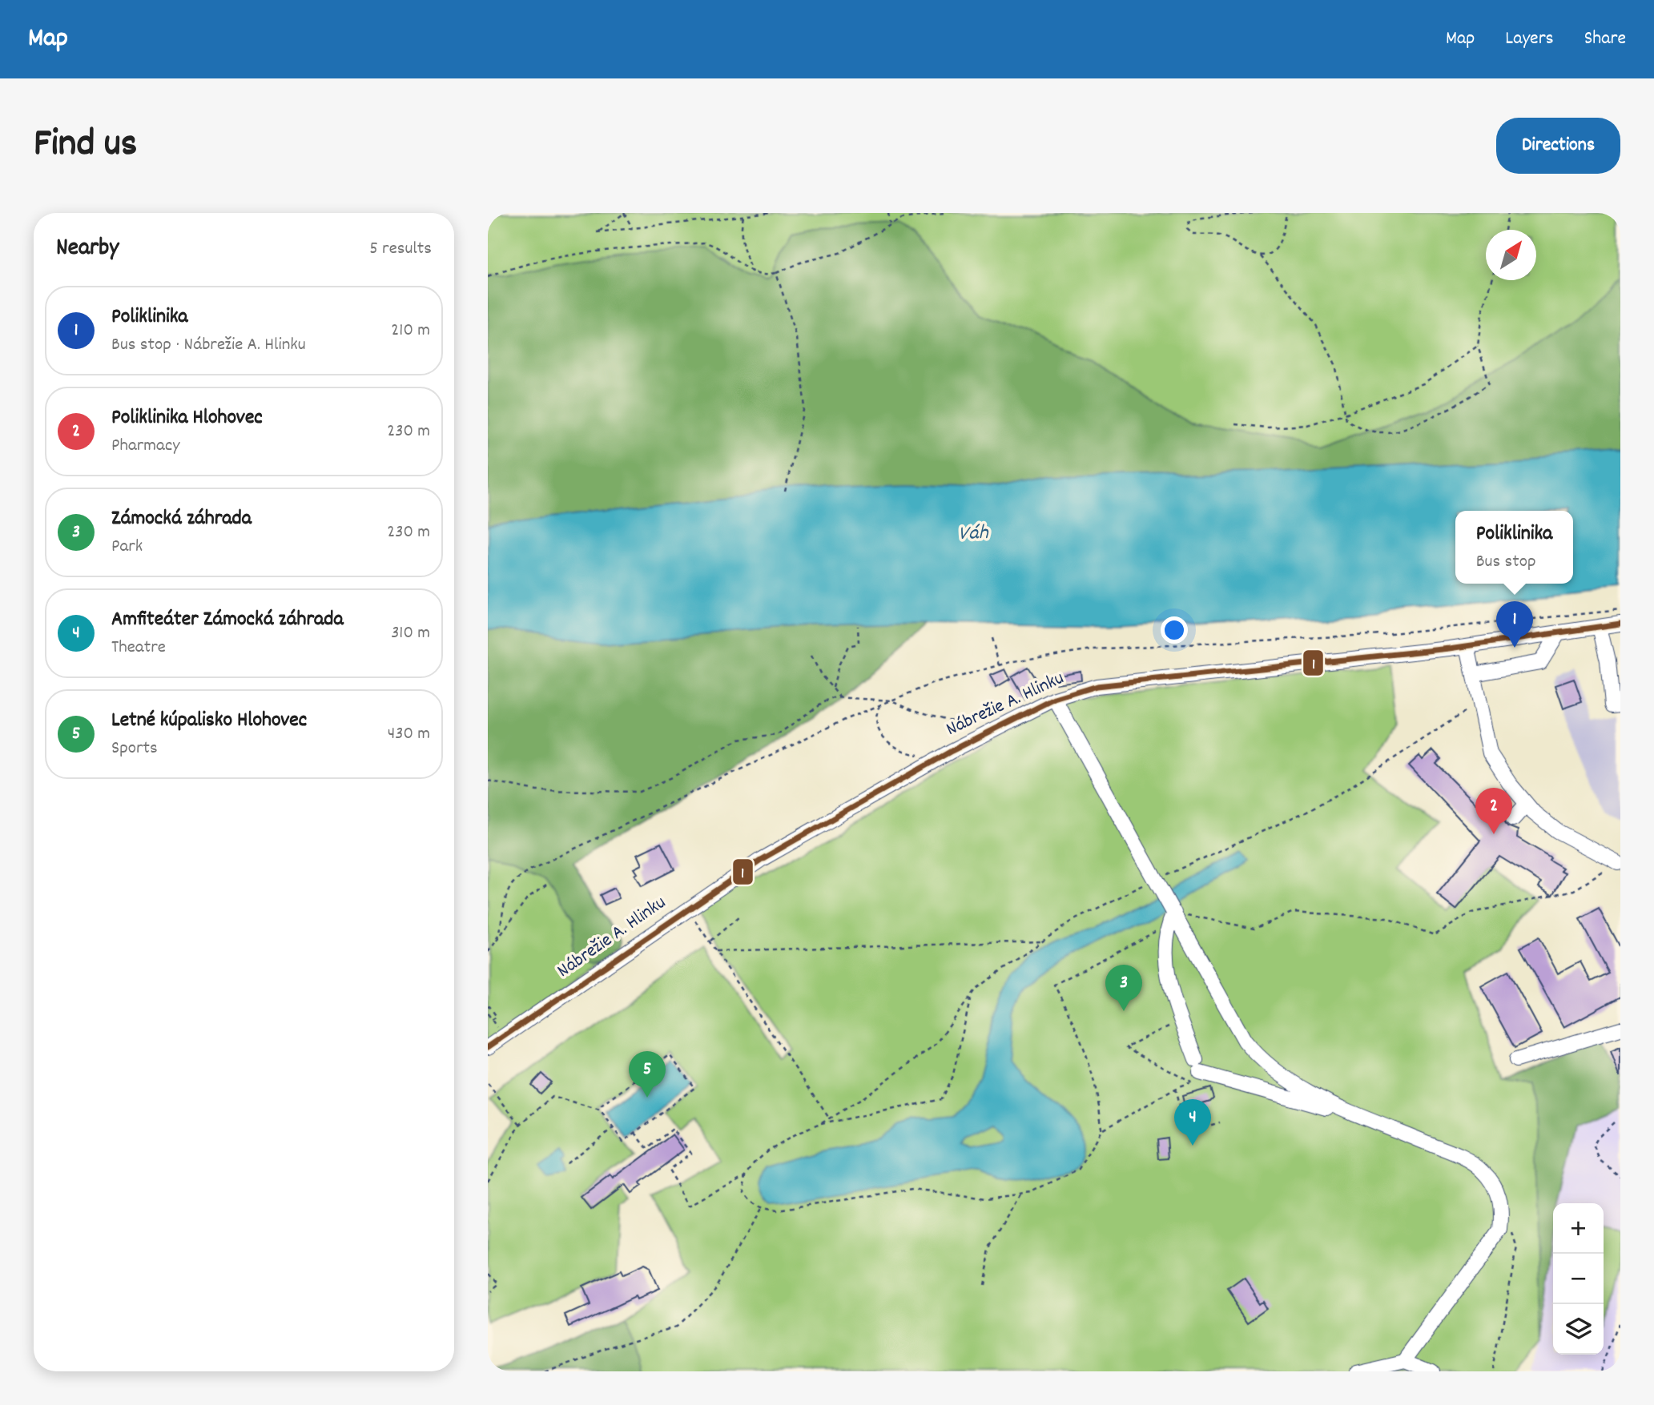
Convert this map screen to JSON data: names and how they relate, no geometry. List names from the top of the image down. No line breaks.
{"streets":{"street":["Nábrežie A. Hlinku"]},"water":["Váh"],"lines":["transit line 1"],"north":"top right","page":{"header":"Map","nav":["Map","Layers","Share"],"title":"Find us","buttons":"Directions","heading":["Nearby","5 results"],"list":[{"mark":"1","name":"Poliklinika","note":"Bus stop · Nábrežie A. Hlinku","value":"210 m"},{"mark":"2","name":"Poliklinika Hlohovec","note":"Pharmacy","value":"230 m"},{"mark":"3","name":"Zámocká záhrada","note":"Park","value":"230 m"},{"mark":"4","name":"Amfiteáter Zámocká záhrada","note":"Theatre","value":"310 m"},{"mark":"5","name":"Letné kúpalisko Hlohovec","note":"Sports","value":"430 m"}],"popup":["Poliklinika","Bus stop"],"pins":["1","2","3","5","4"],"map_buttons":["+","−"]}}
